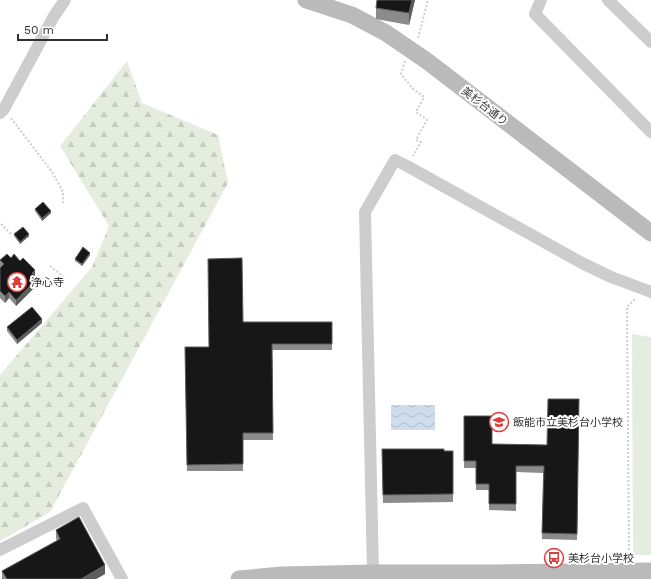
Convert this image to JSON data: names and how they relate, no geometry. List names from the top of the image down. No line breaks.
{"streets":{"street":["美杉台通り"]},"places":{"temple":["浄心寺"],"school or university":["飯能市立美杉台小学校"],"bus stop":["美杉台小学校"]},"scale_bar":"50 m"}
